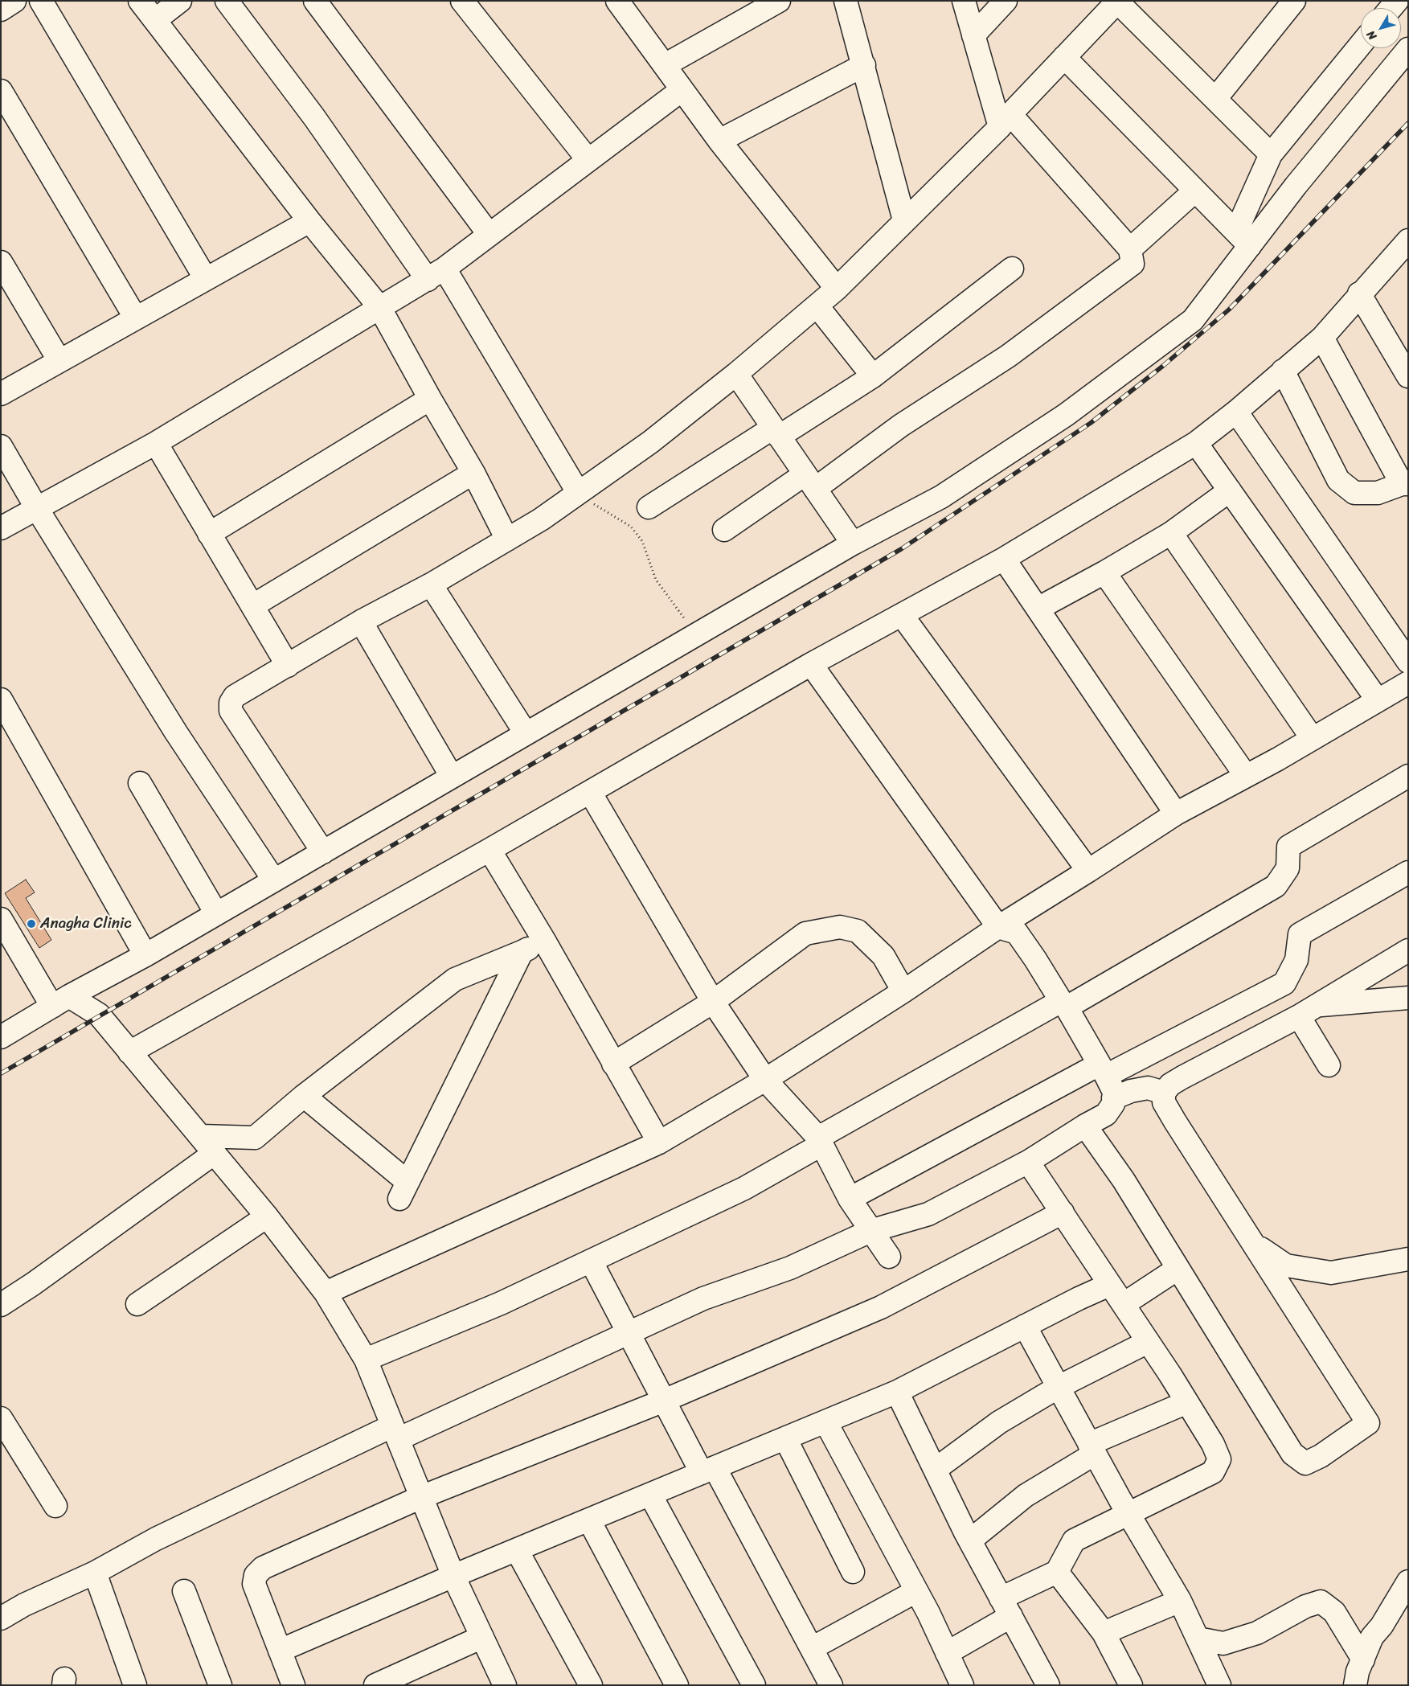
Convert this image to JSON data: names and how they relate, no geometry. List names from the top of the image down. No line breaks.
{"places":["Anagha Clinic"],"north":"bottom left"}
